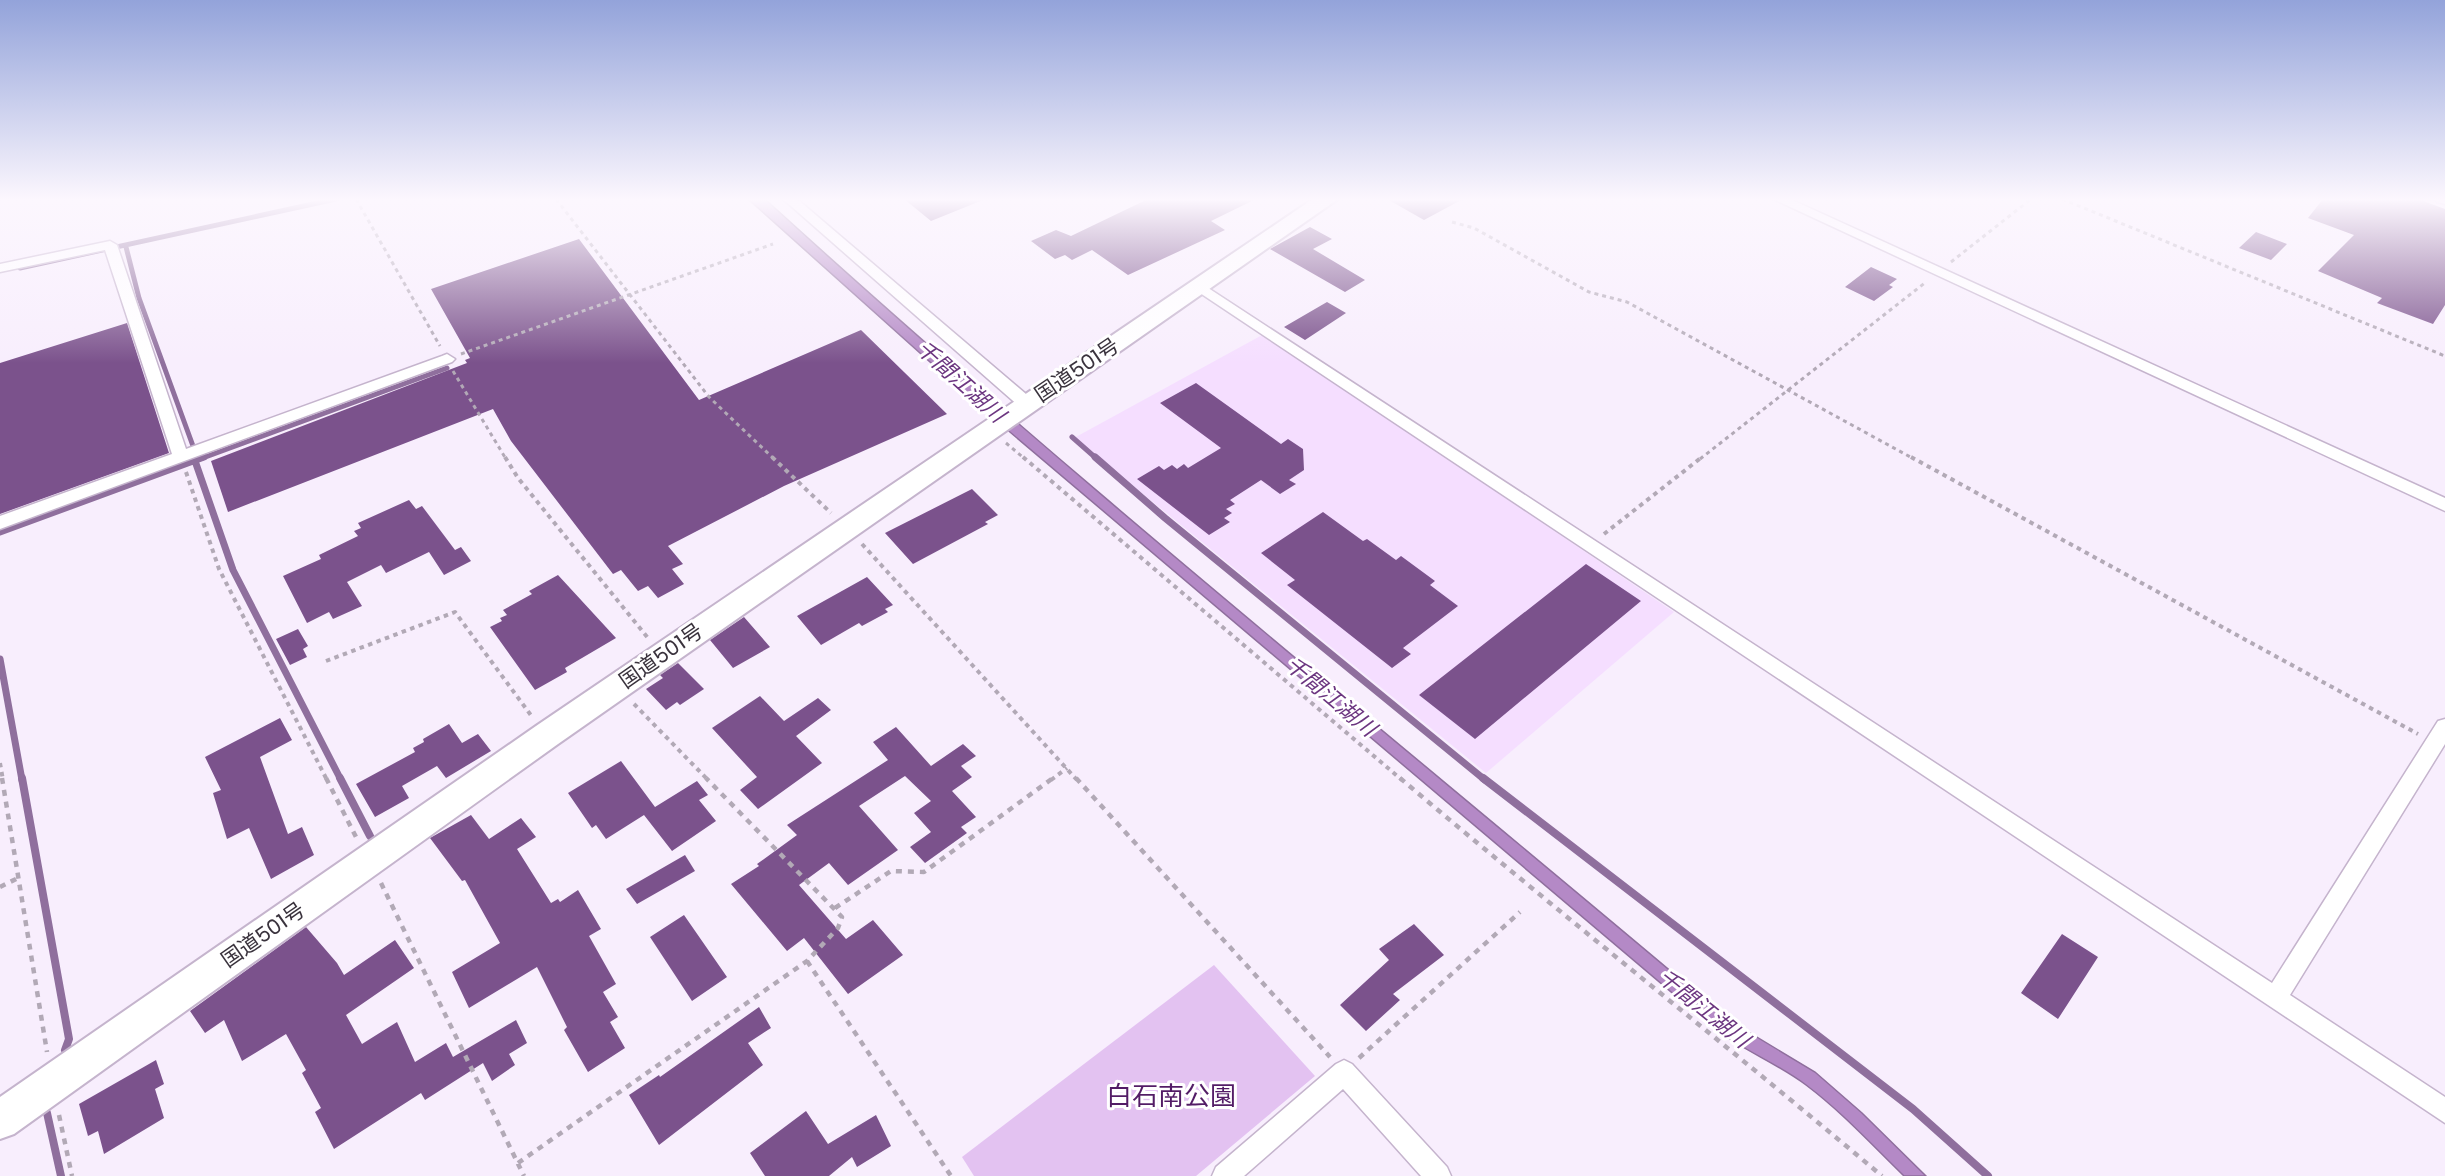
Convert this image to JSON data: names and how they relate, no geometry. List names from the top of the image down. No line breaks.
{"streets":{"highway":["国道501号"]},"water":["千間江湖川"],"parks":["白石南公園"]}
